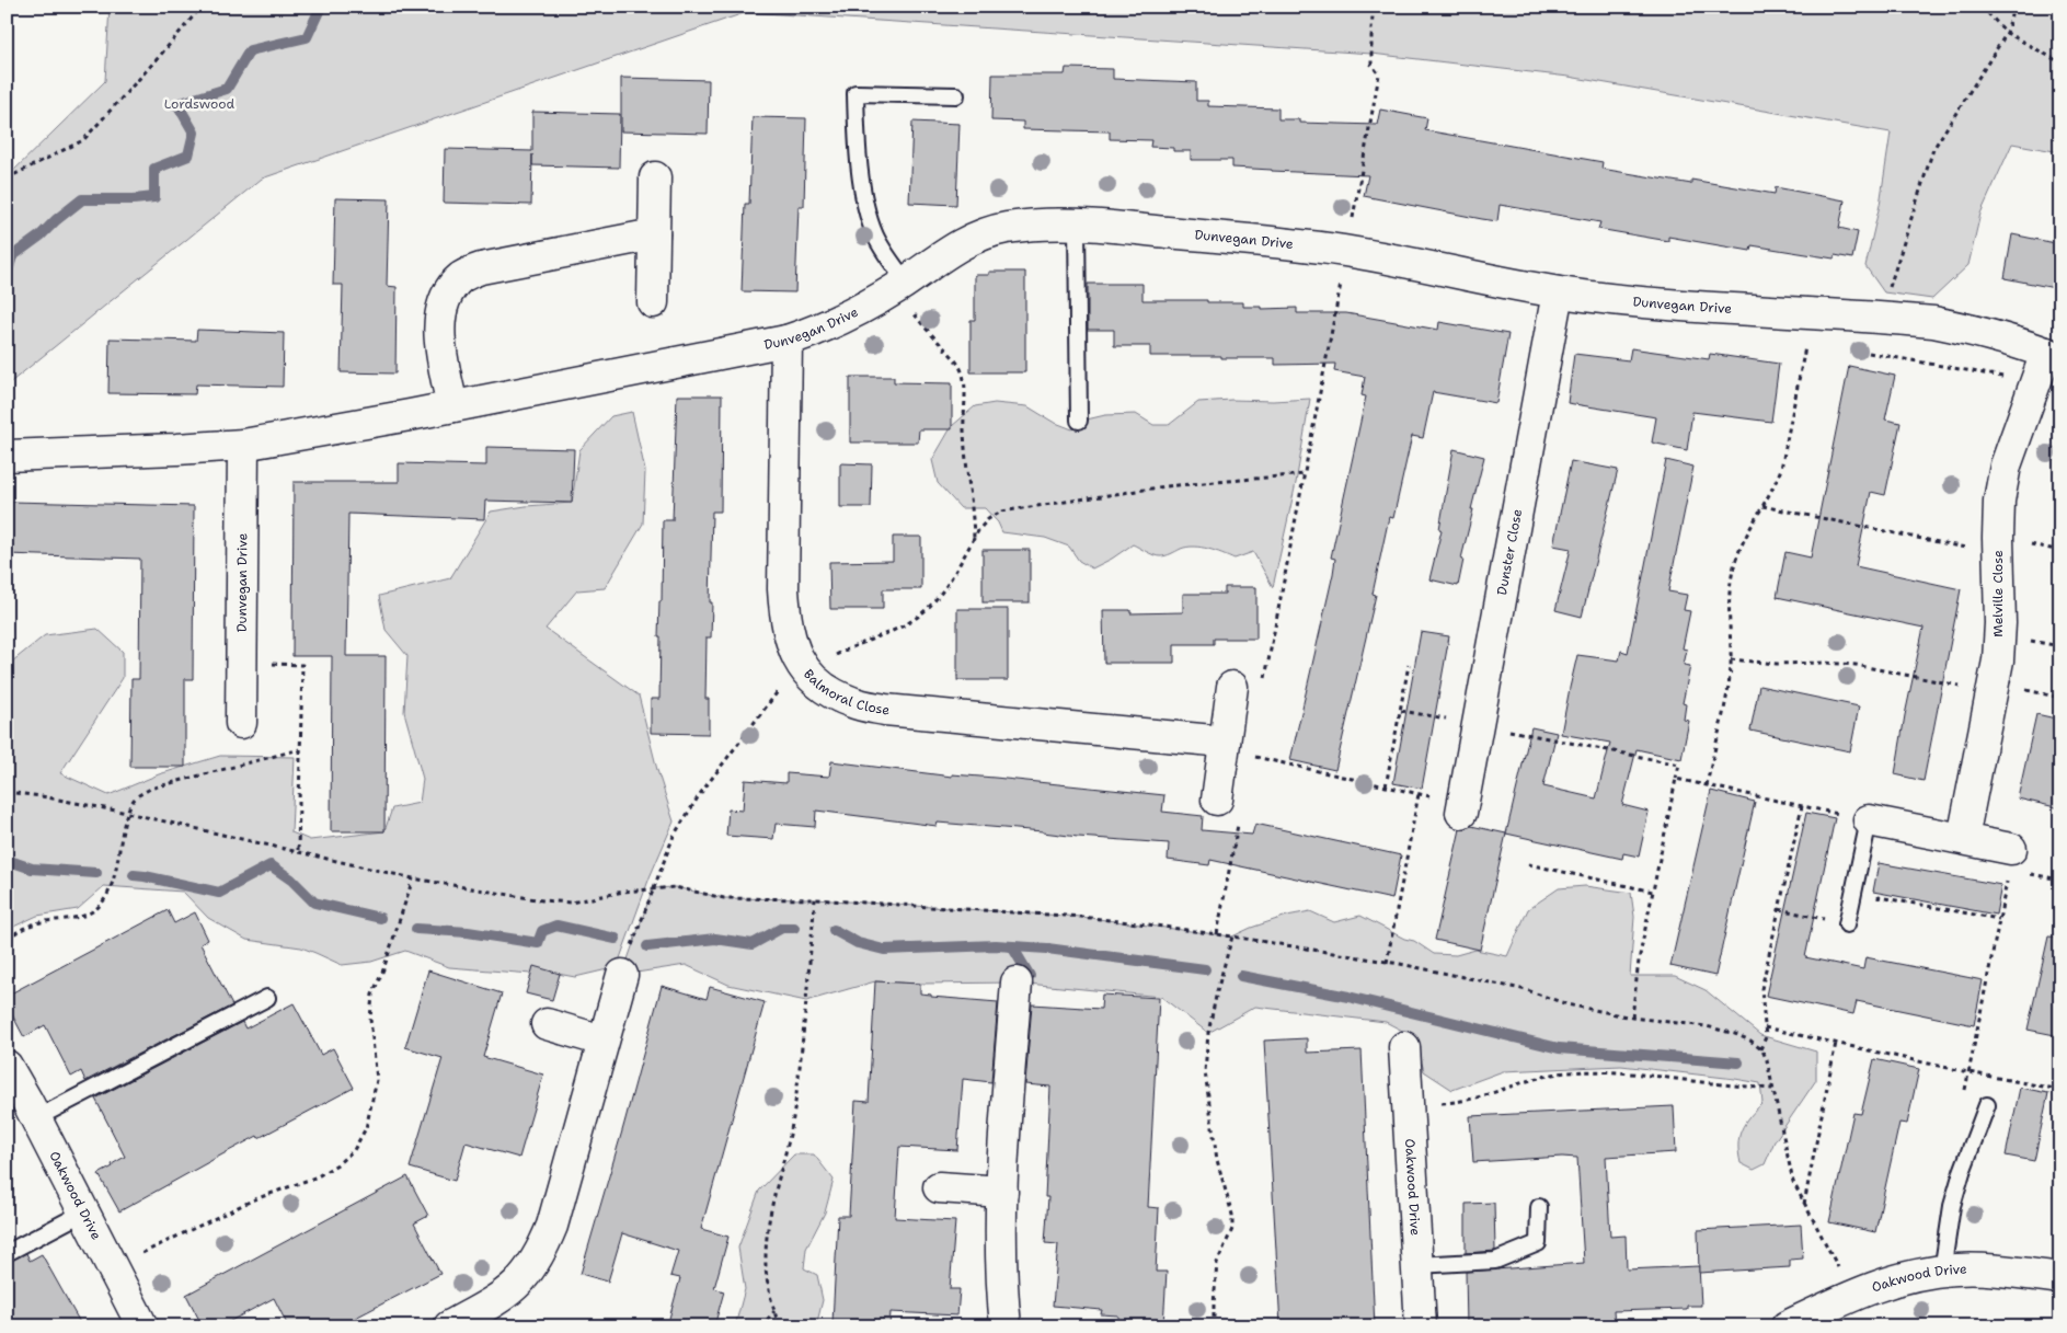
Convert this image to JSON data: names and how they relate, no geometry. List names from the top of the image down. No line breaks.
{"streets":{"street":["Dunvegan Drive","Dunster Close","Melville Close","Balmoral Close","Oakwood Drive"]},"crossings":[["Dunvegan Drive","Dunster Close"],["Dunvegan Drive","Melville Close"],["Dunvegan Drive","Balmoral Close"]],"parks":["Lordswood"]}
